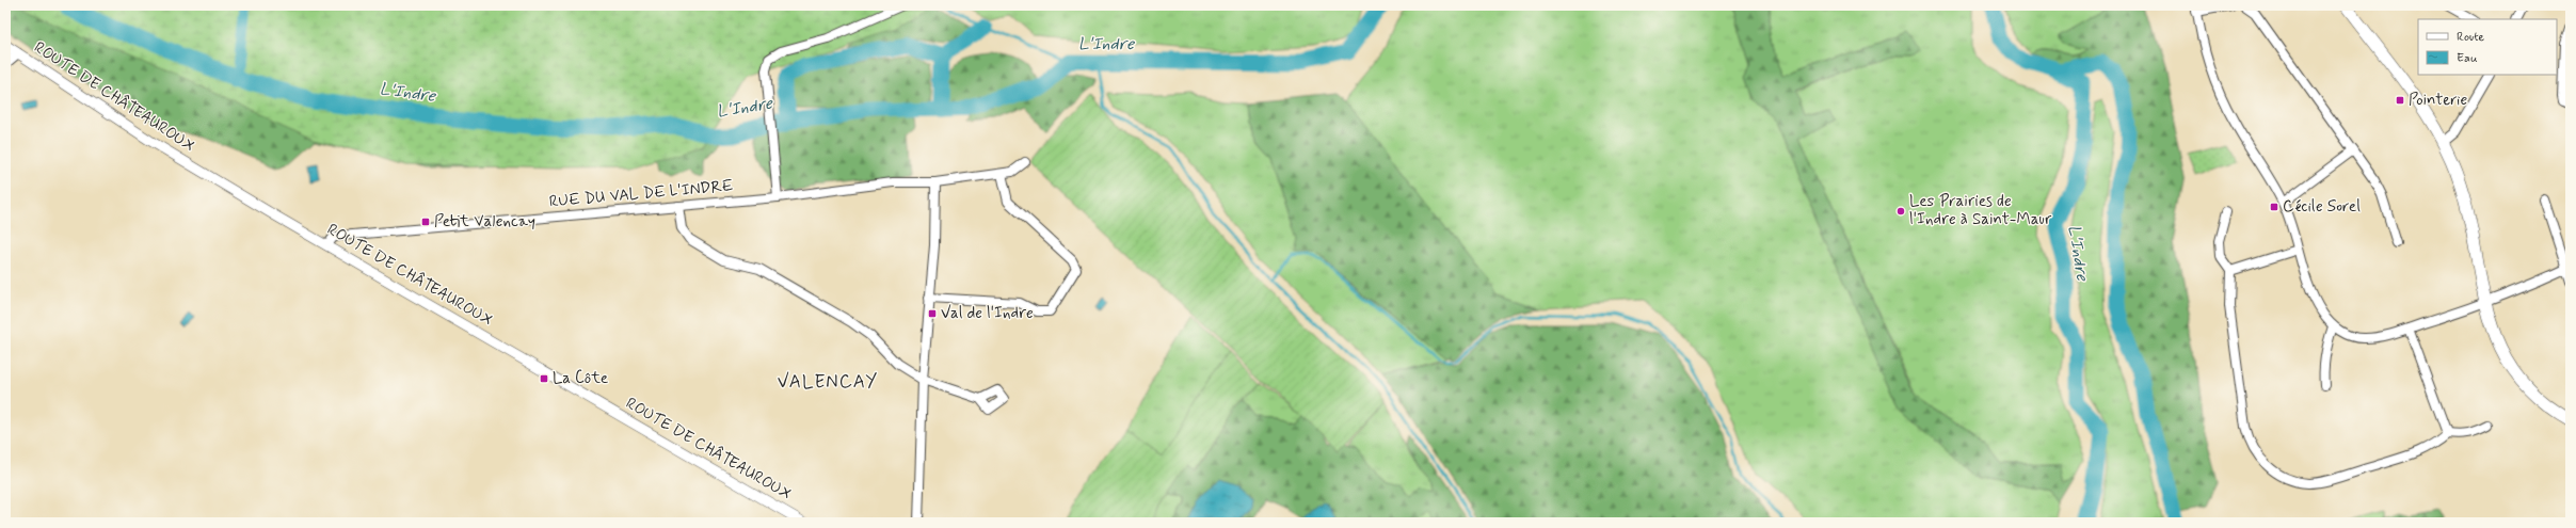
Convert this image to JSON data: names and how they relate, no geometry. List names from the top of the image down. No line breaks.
{"streets":{"street":["ROUTE DE CHÂTEAUROUX","RUE DU VAL DE L'INDRE"]},"crossings":[["ROUTE DE CHÂTEAUROUX","RUE DU VAL DE L'INDRE"]],"districts":["VALENCAY"],"water":["L'Indre"],"places":{"transit":["Pointerie","Cécile Sorel","Petit Valencay","Val de l'Indre","La Côte"],"other":["Les Prairies de l'Indre à Saint-Maur"]},"legend":["Route","Eau"]}
